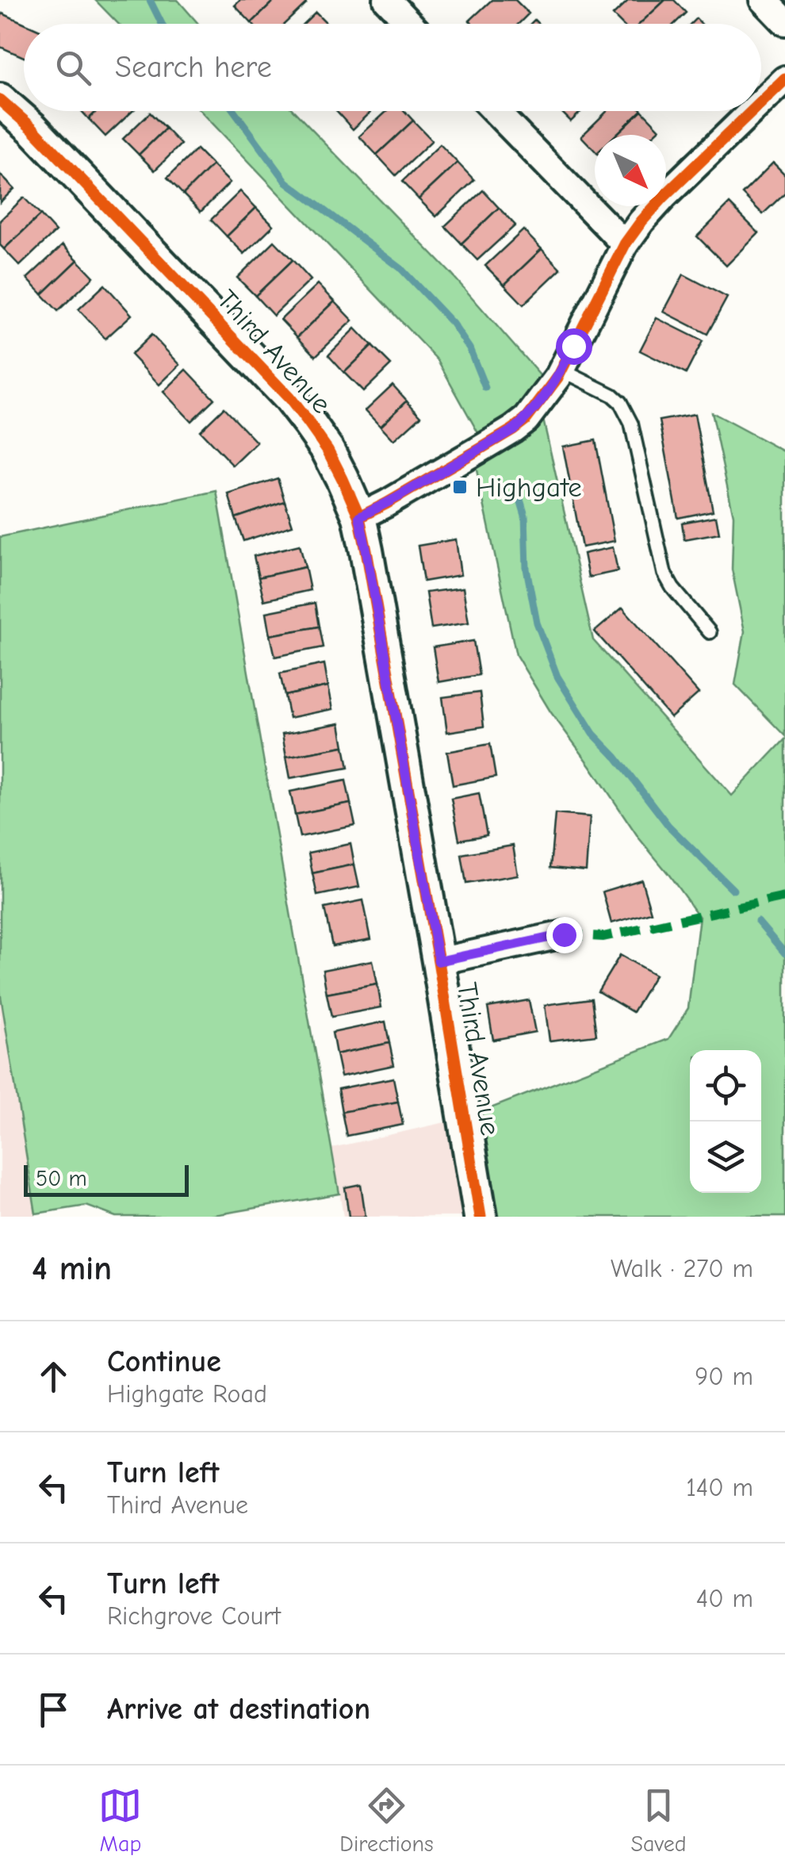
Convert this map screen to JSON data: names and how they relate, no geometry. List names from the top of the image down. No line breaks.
{"streets":{"street":["Third Avenue"]},"places":{"transit":["Highgate"]},"scale_bar":"50 m","north":"bottom right","page":{"search":"Search here","scale":"50 m","heading":["4 min","Walk · 270 m"],"list":[["Continue","Highgate Road","90 m"],["Turn left","Third Avenue","140 m"],["Turn left","Richgrove Court","40 m"],"Arrive at destination"],"nav":["Map","Directions","Saved"]}}
